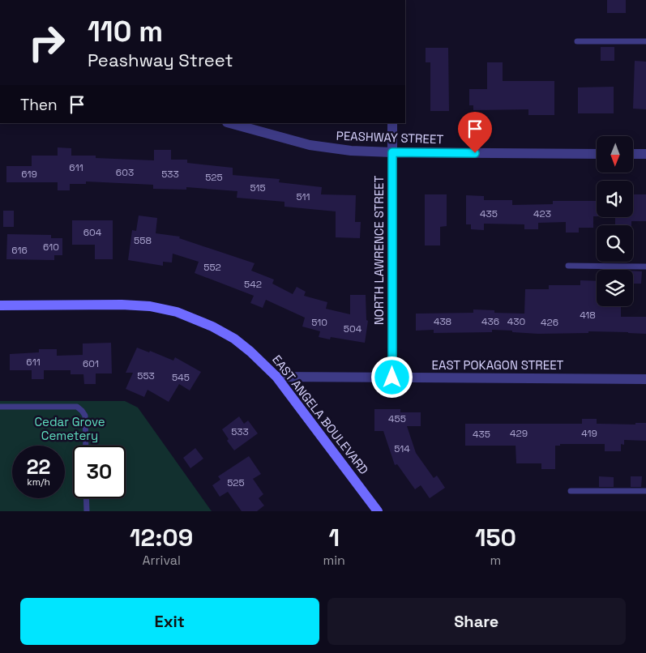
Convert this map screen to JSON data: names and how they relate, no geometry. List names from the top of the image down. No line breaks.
{"streets":{"main road":["EAST ANGELA BOULEVARD"],"street":["PEASHWAY STREET","NORTH LAWRENCE STREET","EAST POKAGON STREET"]},"crossings":[["PEASHWAY STREET","NORTH LAWRENCE STREET"],["NORTH LAWRENCE STREET","EAST POKAGON STREET"],["EAST POKAGON STREET","EAST ANGELA BOULEVARD"]],"parks":["Cedar Grove Cemetery"],"house_numbers":["611","603","619","533","525","515","511","435","423","604","558","610","616","552","542","418","438","436","430","510","426","504","611","601","553","545","455","533","429","419","435","514","525"],"north":"bottom","page":{"turn":["110 m","Peashway Street"],"then":"Then","speed":"22 km/h","limit":"30","eta":["12:09","Arrival","1","min","150","m"],"buttons":["Exit","Share"]}}
